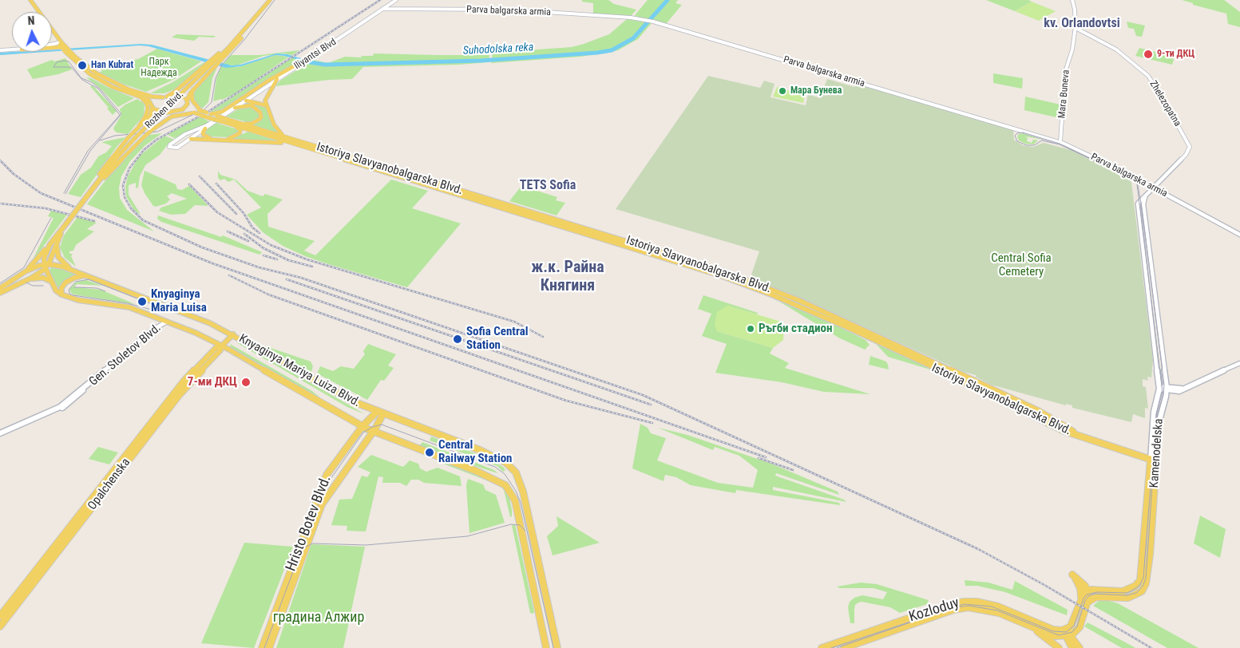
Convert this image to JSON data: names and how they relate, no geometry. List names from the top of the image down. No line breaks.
{"streets":{"main road":["Rozhen Blvd.","Istoriya Slavyanobalgarska Blvd.","Knyaginya Mariya Luiza Blvd.","Kamenodelska","Opalchenska","Hristo Botev Blvd.","Kozloduy"],"street":["Parva balgarska armia","Iliyantsi Blvd","Mara Buneva","Zhelezopatna","Gen. Stoletov Blvd."]},"crossings":[["Parva balgarska armia","Iliyantsi Blvd"],["Parva balgarska armia","Mara Buneva"],["Parva balgarska armia","Kamenodelska"],["Mara Buneva","Zhelezopatna"],["Zhelezopatna","Kamenodelska"],["Rozhen Blvd.","Istoriya Slavyanobalgarska Blvd."],["Rozhen Blvd.","Knyaginya Mariya Luiza Blvd."],["Istoriya Slavyanobalgarska Blvd.","Kamenodelska"],["Gen. Stoletov Blvd.","Knyaginya Mariya Luiza Blvd."],["Knyaginya Mariya Luiza Blvd.","Opalchenska"],["Knyaginya Mariya Luiza Blvd.","Hristo Botev Blvd."]],"districts":["kv. Orlandovtsi","TETS Sofia","ж.к. Райна Княгиня"],"water":["Suhodolska reka"],"parks":["Парк Надежда","Central Sofia Cemetery","градина Алжир"],"places":["9-ти ДКЦ","Han Kubrat","Мара Бунева","Knyaginya Maria Luisa","Ръгби стадион","Sofia Central Station","7-ми ДКЦ","Central Railway Station"],"north":"top"}
